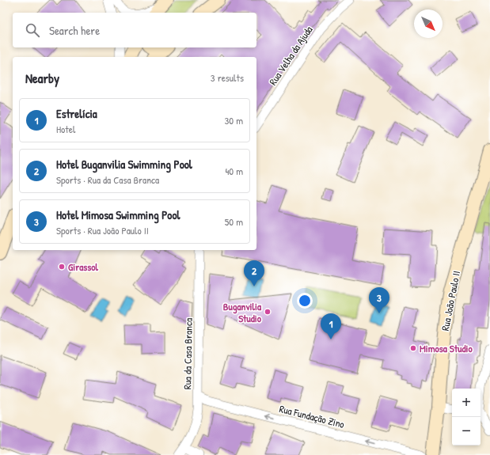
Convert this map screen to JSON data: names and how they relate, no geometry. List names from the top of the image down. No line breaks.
{"streets":{"street":["Rua Velha da Ajuda","Rua João Paulo II","Rua da Casa Branca","Rua Fundação Zino"]},"crossings":[["Rua da Casa Branca","Rua Fundação Zino"]],"one_way":["Rua Fundação Zino"],"places":["Girassol","Buganvilia Studio","Mimosa Studio"],"north":"bottom right","page":{"search":"Search here","heading":["Nearby","3 results"],"list":[{"mark":"1","name":"Estrelícia","note":"Hotel","value":"30 m"},{"mark":"2","name":"Hotel Buganvilia Swimming Pool","note":"Sports · Rua da Casa Branca","value":"40 m"},{"mark":"3","name":"Hotel Mimosa Swimming Pool","note":"Sports · Rua João Paulo II","value":"50 m"}],"pins":["2","3","1"],"map_buttons":["+","−"]}}
